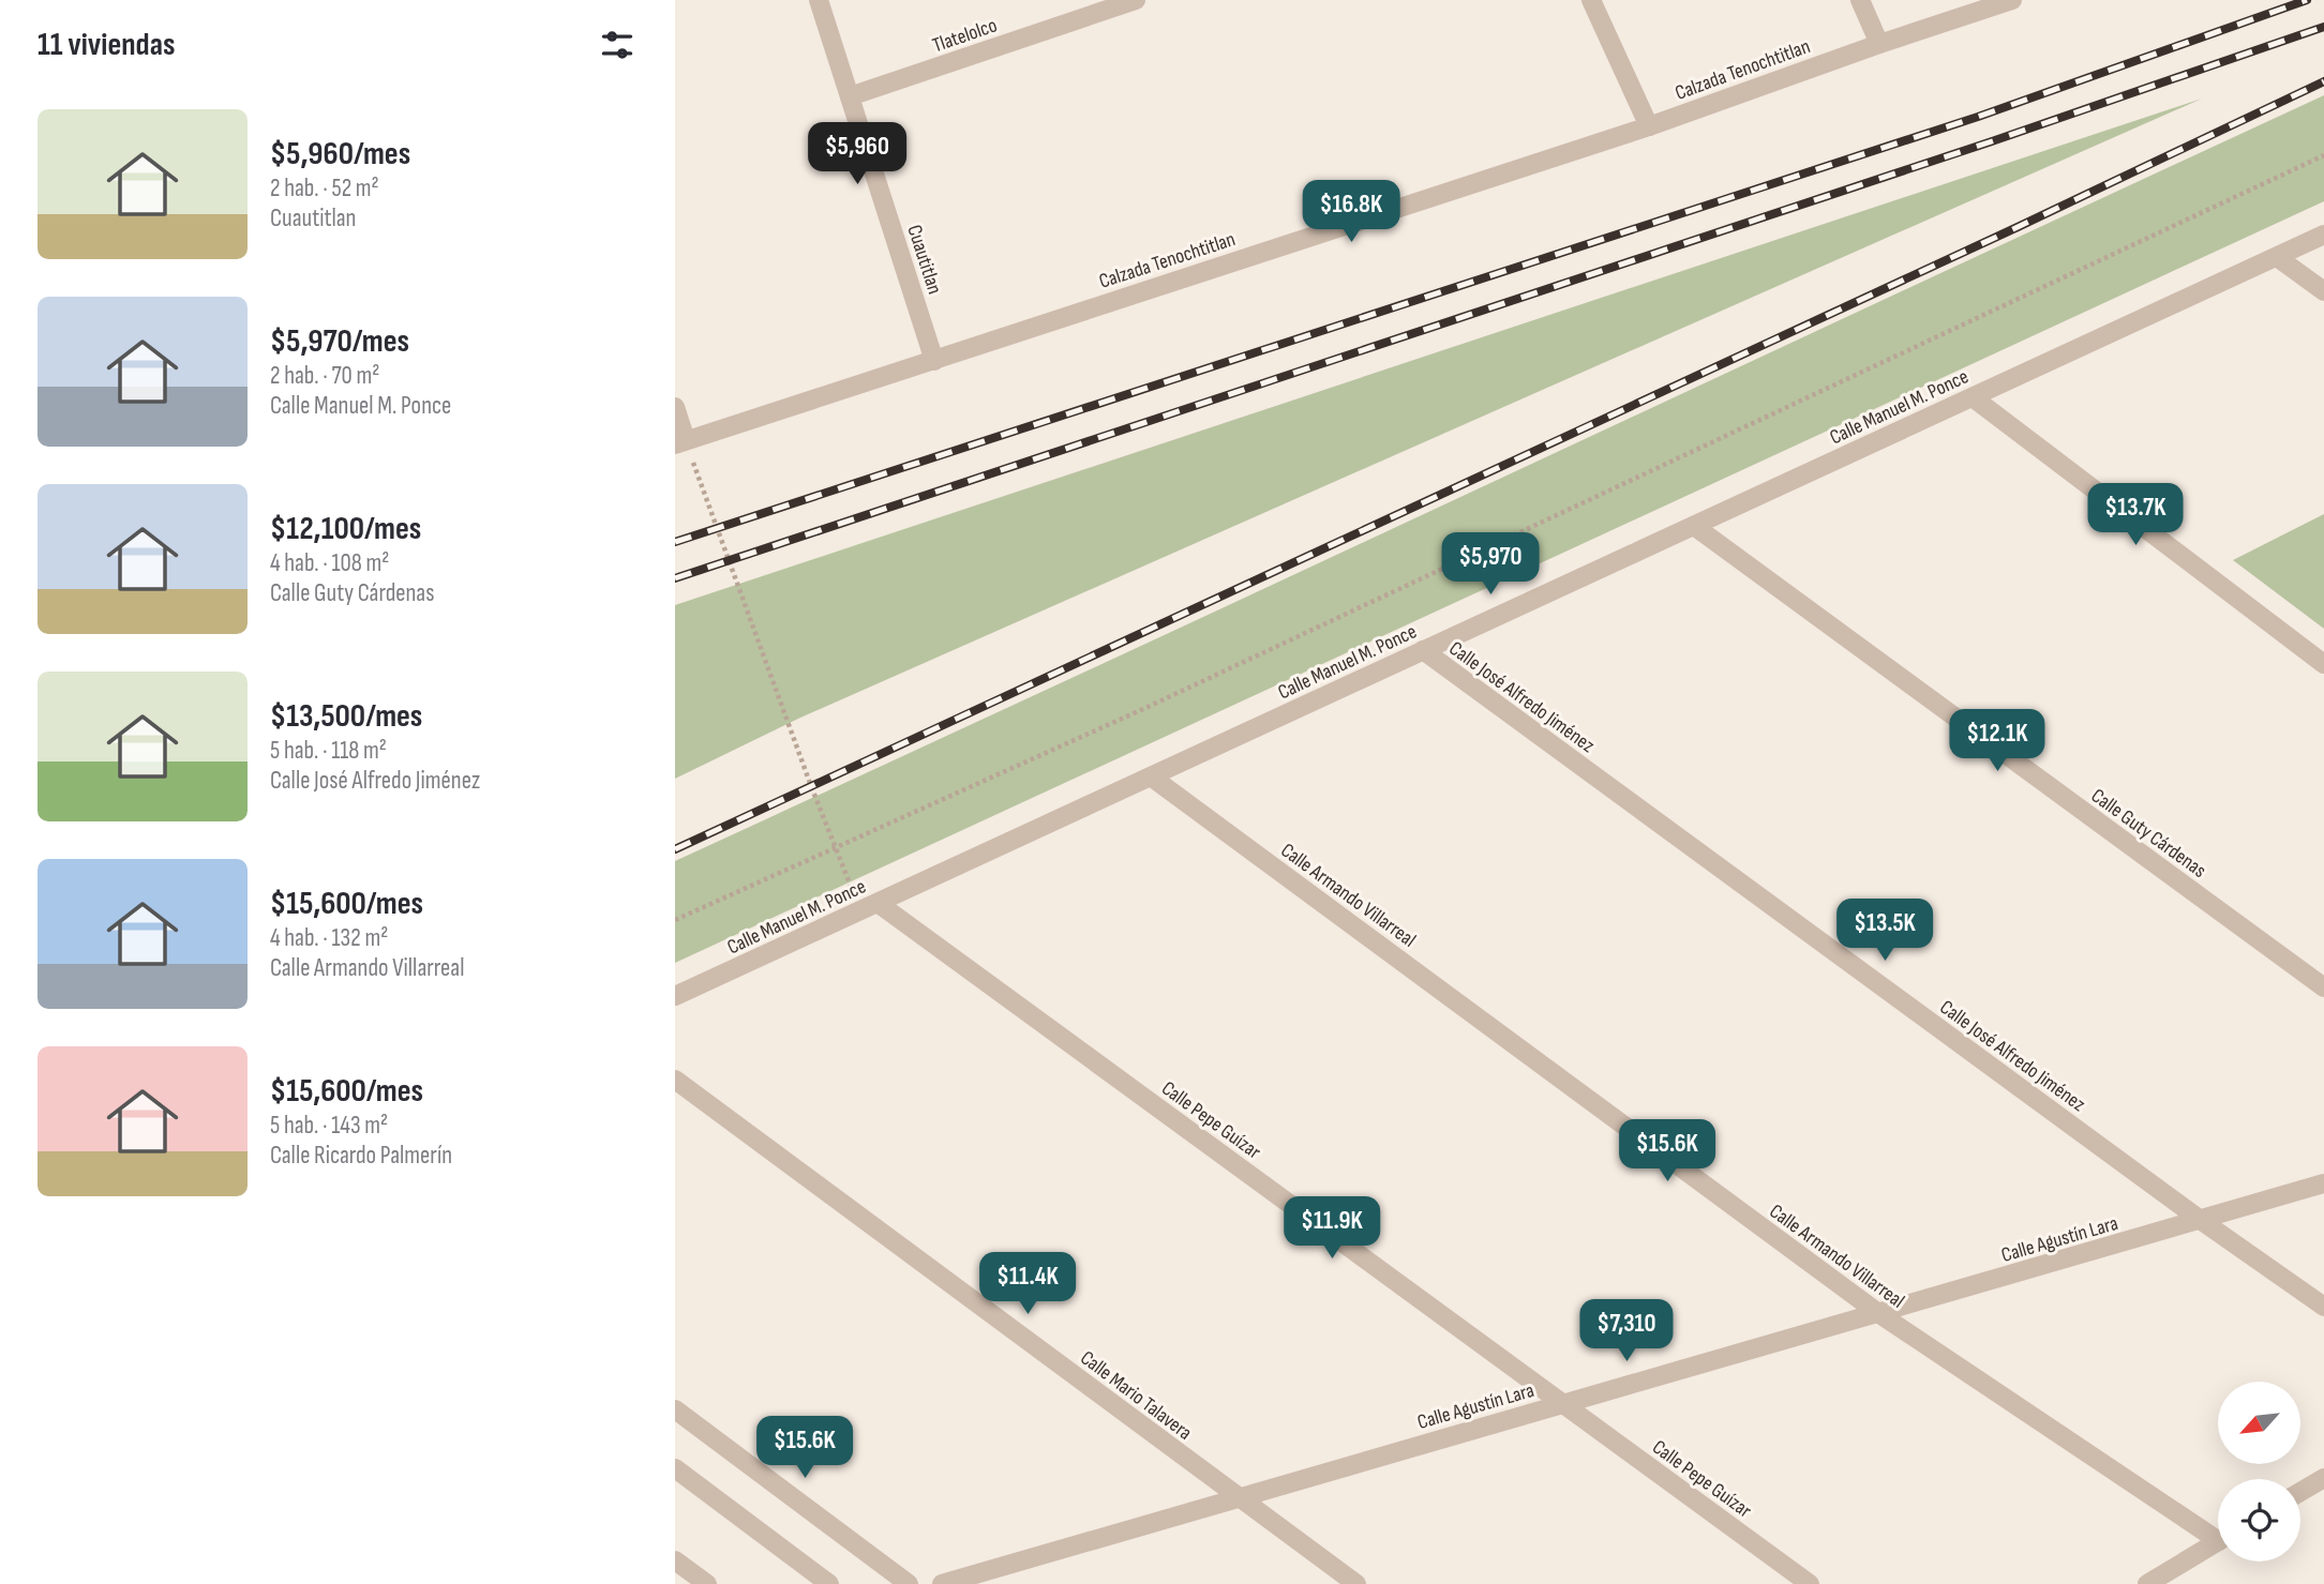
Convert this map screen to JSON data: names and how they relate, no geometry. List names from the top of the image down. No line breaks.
{"streets":{"street":["Tlatelolco","Calzada Tenochtitlan","Cuautitlan","Calle Manuel M. Ponce","Calle José Alfredo Jiménez","Calle Guty Cárdenas","Calle Armando Villarreal","Calle Pepe Guízar","Calle Agustín Lara","Calle Mario Talavera"]},"crossings":[["Tlatelolco","Cuautitlan"],["Calzada Tenochtitlan","Cuautitlan"],["Calle Manuel M. Ponce","Calle José Alfredo Jiménez"],["Calle Manuel M. Ponce","Calle Guty Cárdenas"],["Calle Manuel M. Ponce","Calle Armando Villarreal"],["Calle Manuel M. Ponce","Calle Pepe Guízar"],["Calle José Alfredo Jiménez","Calle Agustín Lara"],["Calle Armando Villarreal","Calle Agustín Lara"],["Calle Pepe Guízar","Calle Agustín Lara"],["Calle Agustín Lara","Calle Mario Talavera"]],"north":"bottom left","page":{"heading":"11 viviendas","list":[{"name":"$5,960/mes","note":"2 hab. · 52 m² · Cuautitlan"},{"name":"$5,970/mes","note":"2 hab. · 70 m² · Calle Manuel M. Ponce"},{"name":"$12,100/mes","note":"4 hab. · 108 m² · Calle Guty Cárdenas"},{"name":"$13,500/mes","note":"5 hab. · 118 m² · Calle José Alfredo Jiménez"},{"name":"$15,600/mes","note":"4 hab. · 132 m² · Calle Armando Villarreal"},{"name":"$15,600/mes","note":"5 hab. · 143 m² · Calle Ricardo Palmerín"}],"price":["$5,960","$16.8K","$13.7K","$5,970","$12.1K","$13.5K","$15.6K","$11.9K","$11.4K","$7,310","$15.6K"]}}
